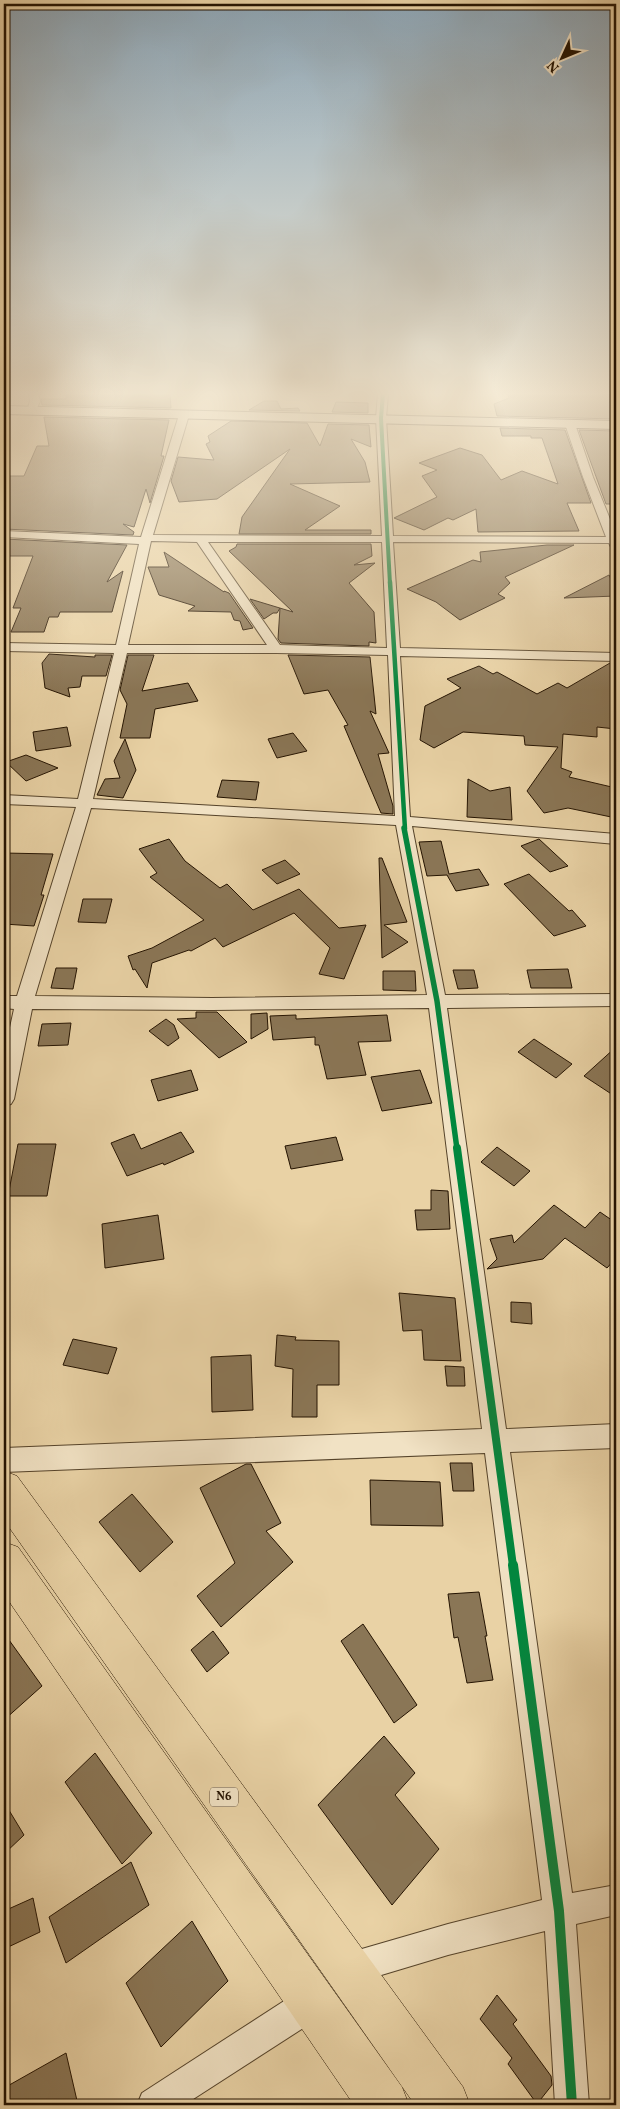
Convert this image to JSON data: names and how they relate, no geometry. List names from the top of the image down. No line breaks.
{"streets":{"highway":["N6"]},"north":"bottom left"}
